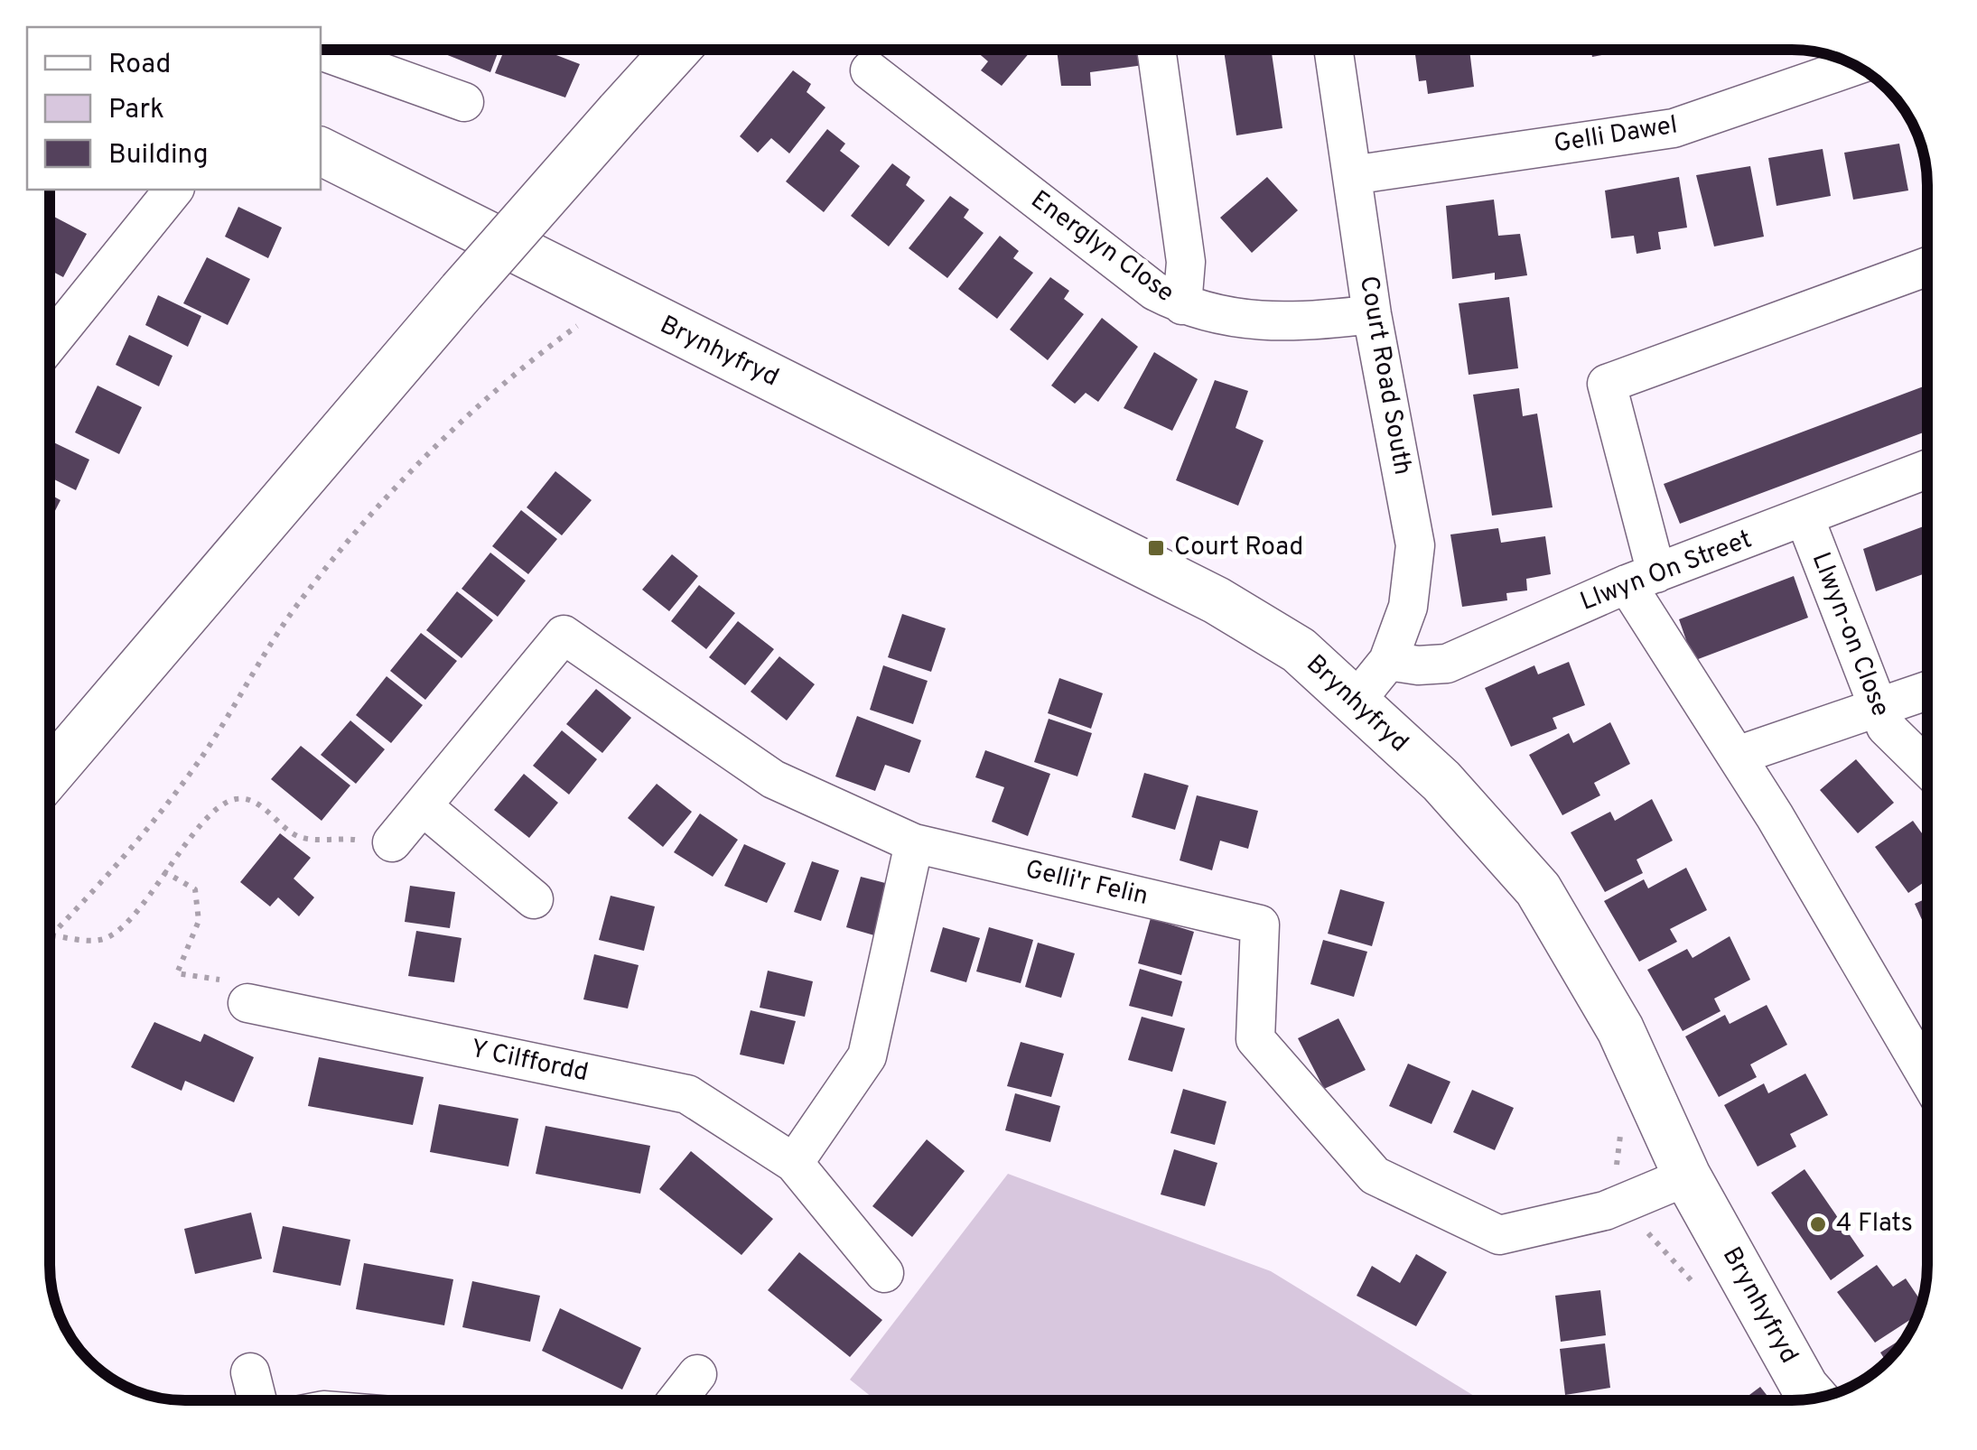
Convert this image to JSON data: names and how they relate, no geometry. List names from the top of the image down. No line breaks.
{"streets":{"main road":["Brynhyfryd"],"street":["Gelli Dawel","Energlyn Close","Court Road South","Llwyn On Street","Llwyn-on Close","Gelli'r Felin","Y Cilffordd"]},"crossings":[["Gelli Dawel","Court Road South"],["Energlyn Close","Court Road South"],["Brynhyfryd","Court Road South"],["Brynhyfryd","Gelli'r Felin"],["Court Road South","Llwyn On Street"],["Llwyn On Street","Llwyn-on Close"]],"places":{"transit":["Court Road"],"other":["4 Flats"]},"legend":["Road","Park","Building"]}
